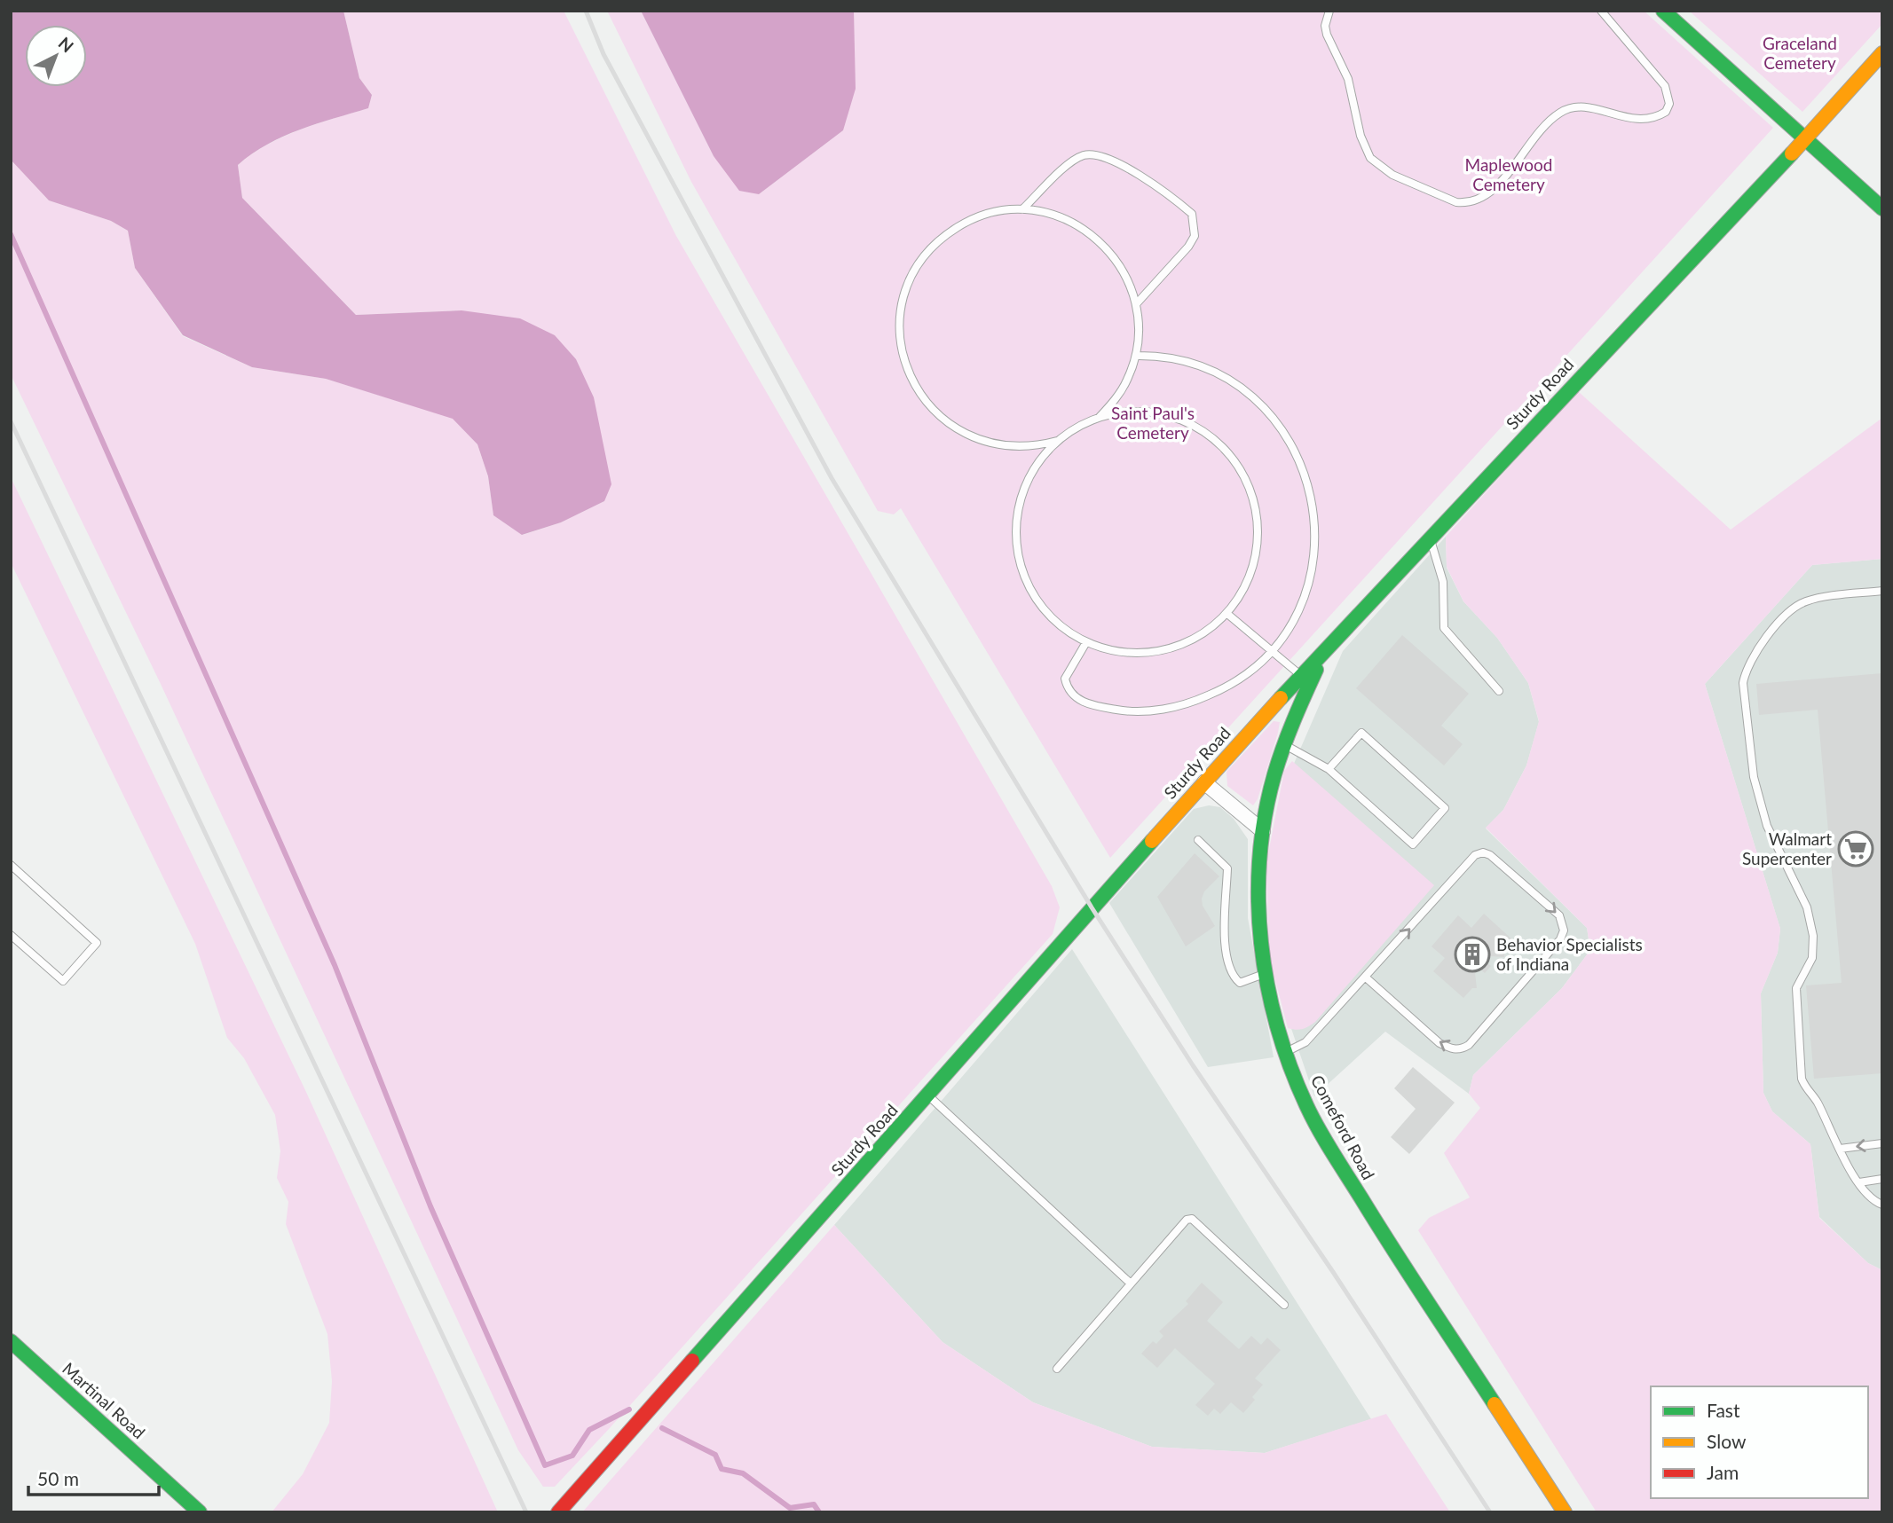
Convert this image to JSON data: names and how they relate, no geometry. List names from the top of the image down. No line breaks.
{"streets":{"street":["Sturdy Road","Comeford Road","Martinal Road"]},"crossings":[["Sturdy Road","Comeford Road"]],"parks":["Graceland Cemetery","Maplewood Cemetery","Saint Paul's Cemetery"],"places":{"supermarket":["Walmart Supercenter"],"building":["Behavior Specialists of Indiana"]},"legend":["Fast","Slow","Jam"],"scale_bar":"50 m","north":"top right"}
